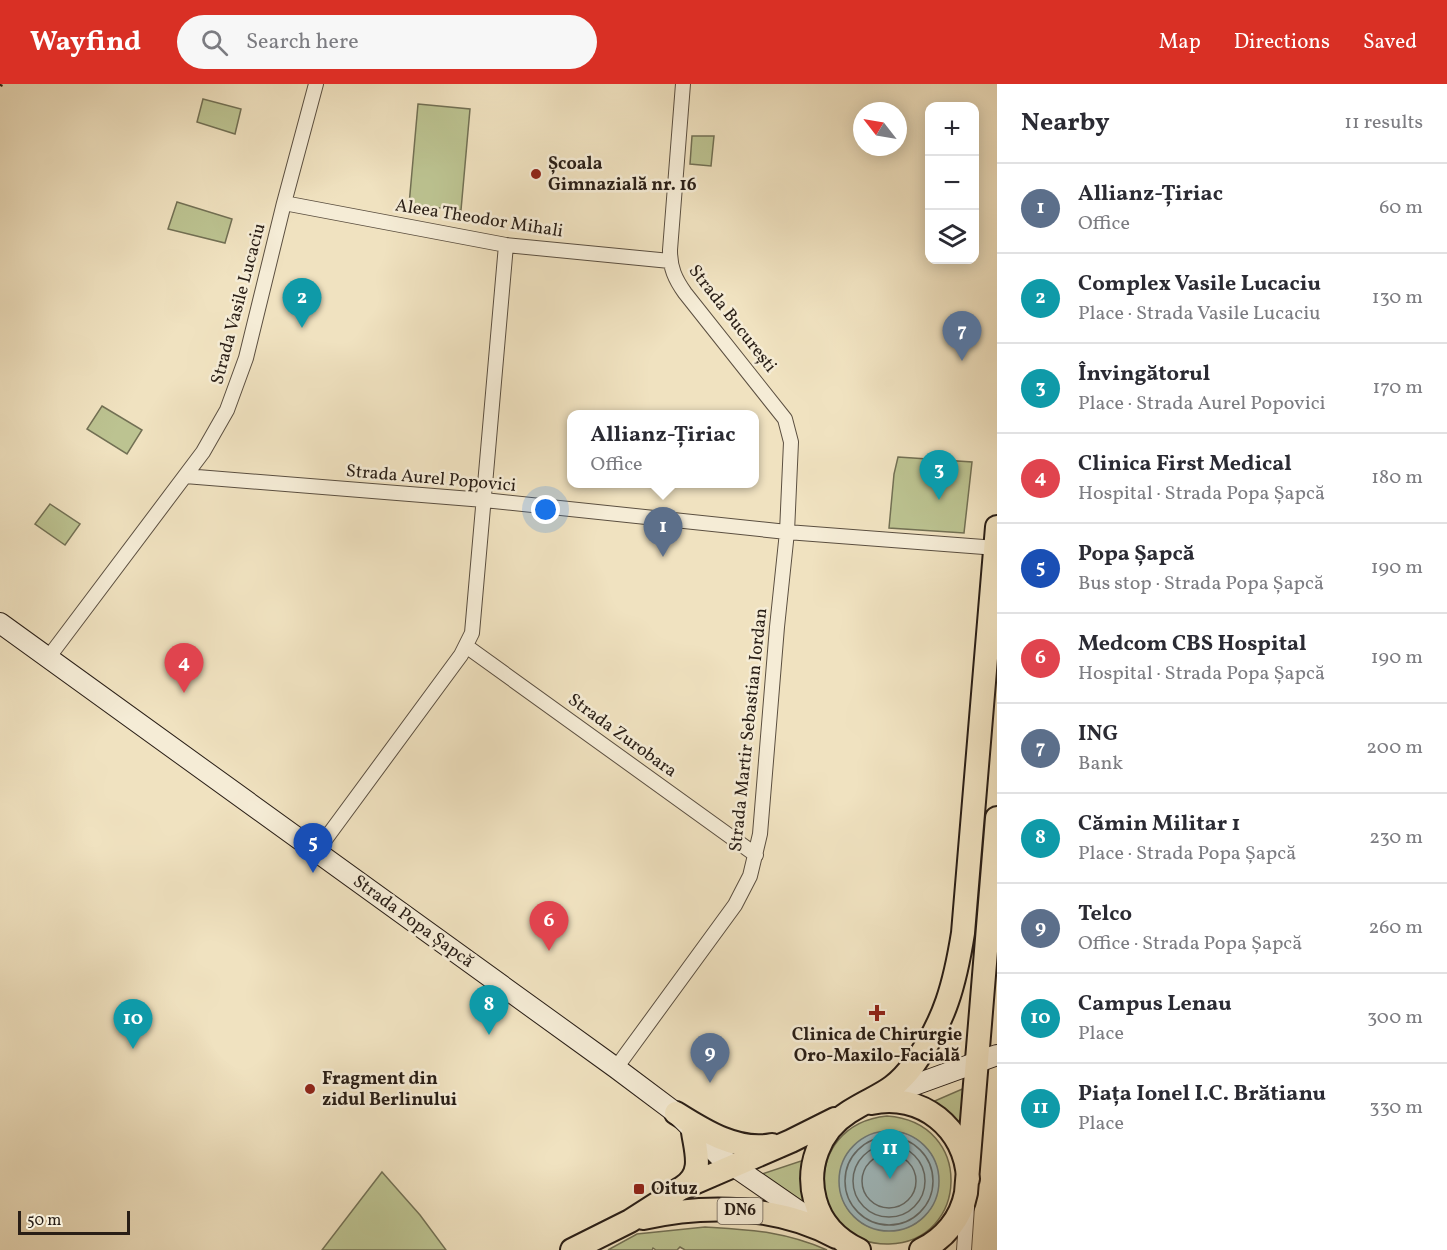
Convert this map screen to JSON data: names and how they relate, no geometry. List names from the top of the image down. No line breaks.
{"streets":{"main road":["Strada Popa Șapcă","DN6"],"street":["Aleea Theodor Mihali","Strada Vasile Lucaciu","Strada București","Strada Aurel Popovici","Strada Martir Sebastian Iordan","Strada Zurobara"]},"crossings":[["Aleea Theodor Mihali","Strada Vasile Lucaciu"],["Aleea Theodor Mihali","Strada București"],["Strada Vasile Lucaciu","Strada Aurel Popovici"],["Strada Vasile Lucaciu","Strada Popa Șapcă"],["Strada București","Strada Aurel Popovici"],["Strada București","Strada Martir Sebastian Iordan"],["Strada Aurel Popovici","Strada Martir Sebastian Iordan"],["Strada Aurel Popovici","DN6"],["Strada Martir Sebastian Iordan","Strada Zurobara"],["Strada Martir Sebastian Iordan","Strada Popa Șapcă"],["Strada Popa Șapcă","DN6"]],"places":{"other":["Școala Gimnazială nr. 16","Fragment din zidul Berlinului"],"health":["Clinica de Chirurgie Oro-Maxilo-Facială"],"transit":["Oituz"]},"scale_bar":"50 m","north":"top left","page":{"header":"Wayfind","search":"Search here","nav":["Map","Directions","Saved"],"heading":["Nearby","11 results"],"map_buttons":["+","−"],"list":[{"mark":"1","name":"Allianz-Țiriac","note":"Office","value":"60 m"},{"mark":"2","name":"Complex Vasile Lucaciu","note":"Place · Strada Vasile Lucaciu","value":"130 m"},{"mark":"3","name":"Învingătorul","note":"Place · Strada Aurel Popovici","value":"170 m"},{"mark":"4","name":"Clinica First Medical","note":"Hospital · Strada Popa Șapcă","value":"180 m"},{"mark":"5","name":"Popa Șapcă","note":"Bus stop · Strada Popa Șapcă","value":"190 m"},{"mark":"6","name":"Medcom CBS Hospital","note":"Hospital · Strada Popa Șapcă","value":"190 m"},{"mark":"7","name":"ING","note":"Bank","value":"200 m"},{"mark":"8","name":"Cămin Militar 1","note":"Place · Strada Popa Șapcă","value":"230 m"},{"mark":"9","name":"Telco","note":"Office · Strada Popa Șapcă","value":"260 m"},{"mark":"10","name":"Campus Lenau","note":"Place","value":"300 m"},{"mark":"11","name":"Piața Ionel I.C. Brătianu","note":"Place","value":"330 m"}],"pins":["2","7","3","1","4","5","6","8","10","9","11"],"popup":["Allianz-Țiriac","Office"],"scale":"50 m"}}
